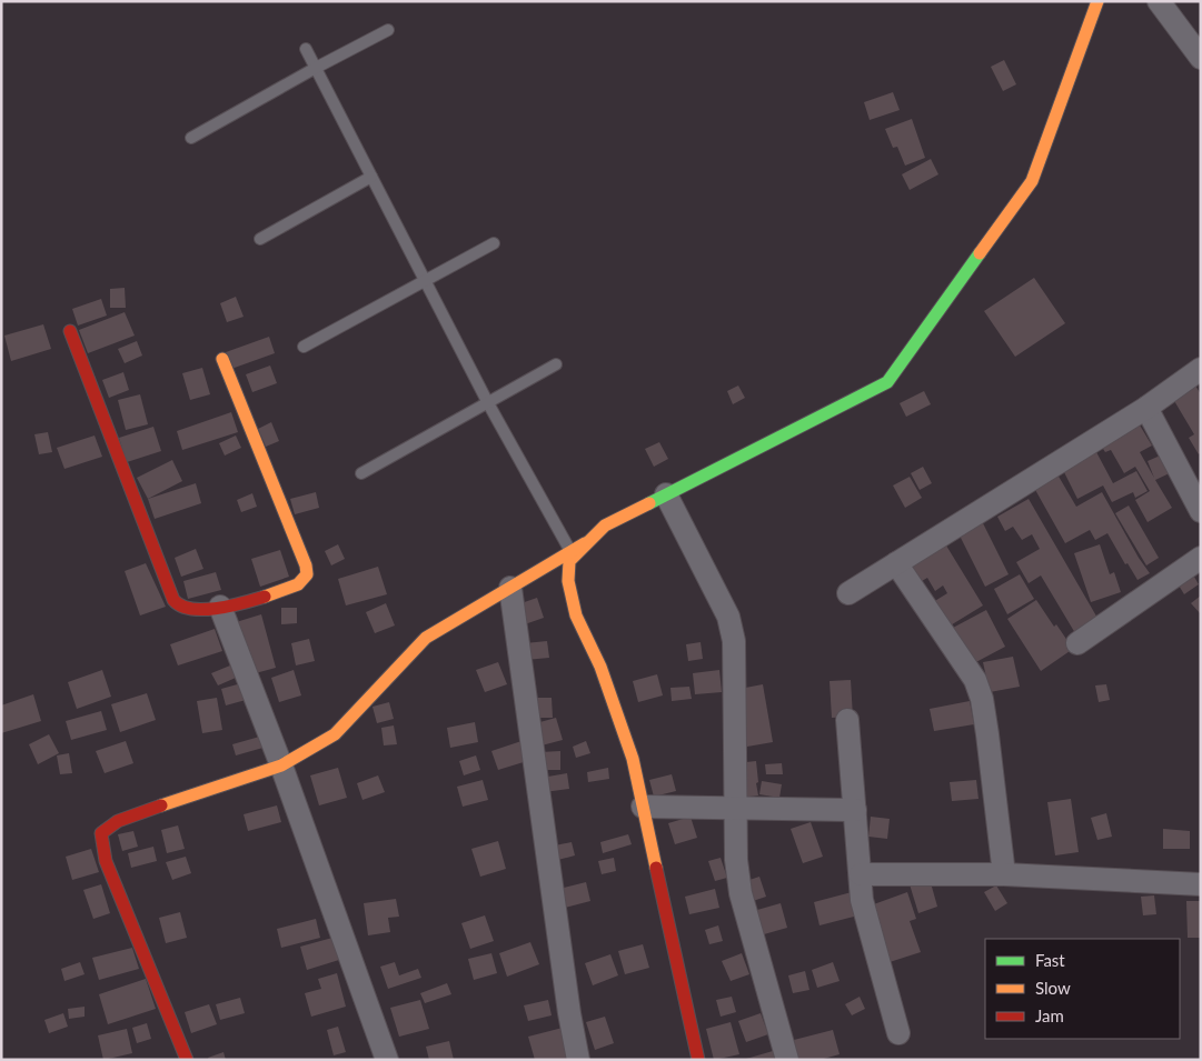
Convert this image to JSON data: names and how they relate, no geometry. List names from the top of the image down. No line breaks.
{"legend":["Fast","Slow","Jam"]}
